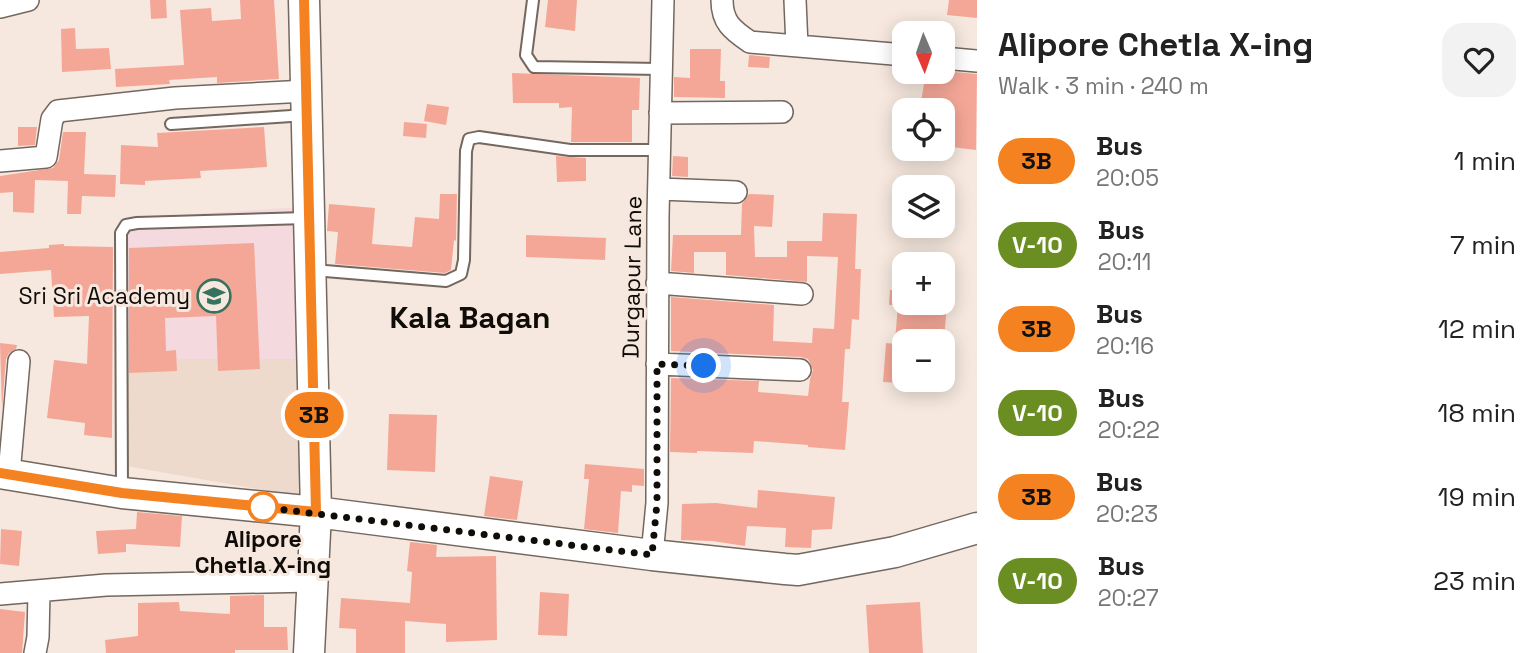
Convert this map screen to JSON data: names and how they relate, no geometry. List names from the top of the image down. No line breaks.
{"streets":{"street":["Durgapur Lane"]},"districts":["Kala Bagan"],"places":{"school or university":["Sri Sri Academy"],"other":["Alipore Chetla X-ing"]},"lines":["bus line 3B"],"north":"bottom","page":{"on_map":"3B","heading":["Alipore Chetla X-ing","Walk · 3 min · 240 m"],"map_buttons":["+","−"],"list":[{"mark":"3B","name":"Bus","note":"20:05","value":"1 min"},{"mark":"V-10","name":"Bus","note":"20:11","value":"7 min"},{"mark":"3B","name":"Bus","note":"20:16","value":"12 min"},{"mark":"V-10","name":"Bus","note":"20:22","value":"18 min"},{"mark":"3B","name":"Bus","note":"20:23","value":"19 min"},{"mark":"V-10","name":"Bus","note":"20:27","value":"23 min"}]}}
